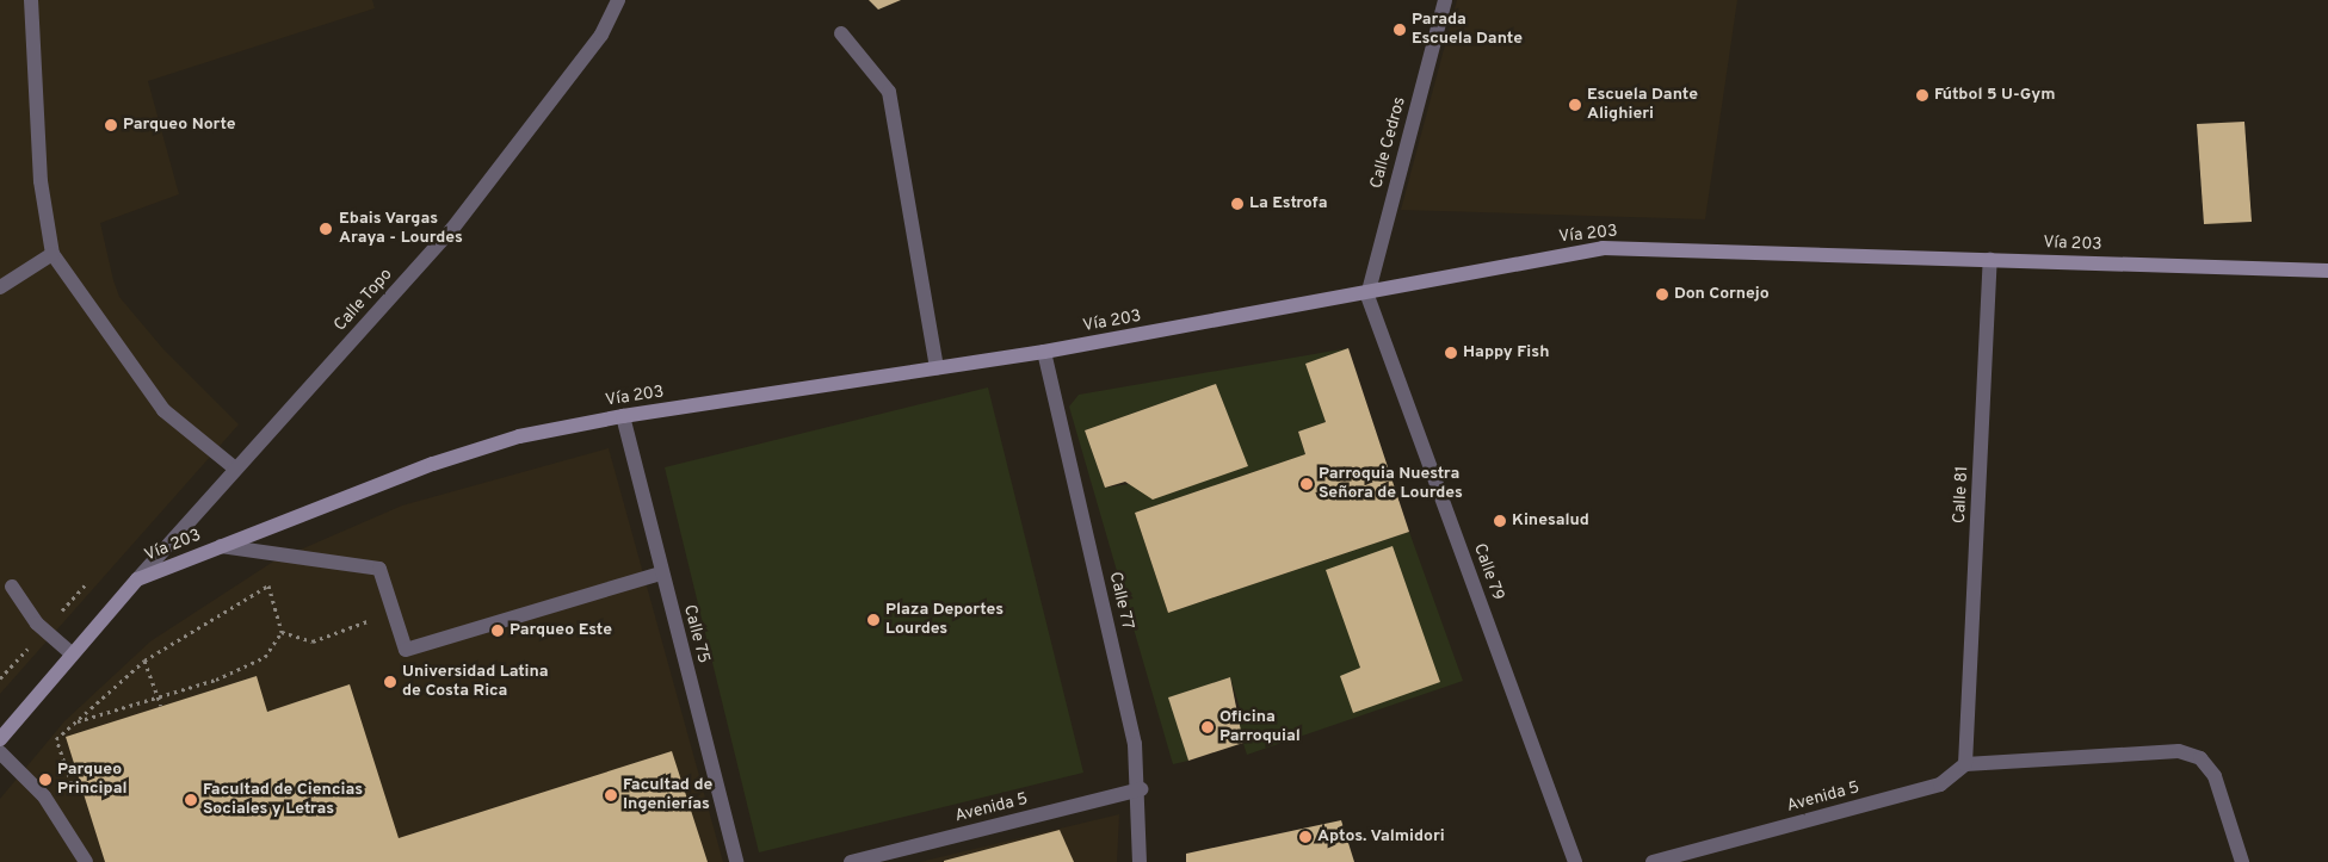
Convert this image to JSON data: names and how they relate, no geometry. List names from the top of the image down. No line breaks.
{"streets":{"main road":["Vía 203"],"street":["Calle Cedros","Calle Topo","Calle 81","Calle 79","Calle 77","Calle 75","Avenida 5"]},"crossings":[["Calle Cedros","Vía 203"],["Calle Cedros","Calle 79"],["Vía 203","Calle Topo"],["Vía 203","Calle 81"],["Vía 203","Calle 79"],["Vía 203","Calle 77"],["Vía 203","Calle 75"],["Calle 81","Avenida 5"],["Calle 77","Avenida 5"]],"places":["Parada Escuela Dante","Fútbol 5 U-Gym","Escuela Dante Alighieri","Parqueo Norte","La Estrofa","Ebais Vargas Araya - Lourdes","Don Cornejo","Happy Fish","Parroquia Nuestra Señora de Lourdes","Kinesalud","Plaza Deportes Lourdes","Parqueo Este","Universidad Latina de Costa Rica","Oficina Parroquial","Parqueo Principal","Facultad de Ingenierías","Facultad de Ciencias Sociales y Letras","Aptos. Valmidori"]}
